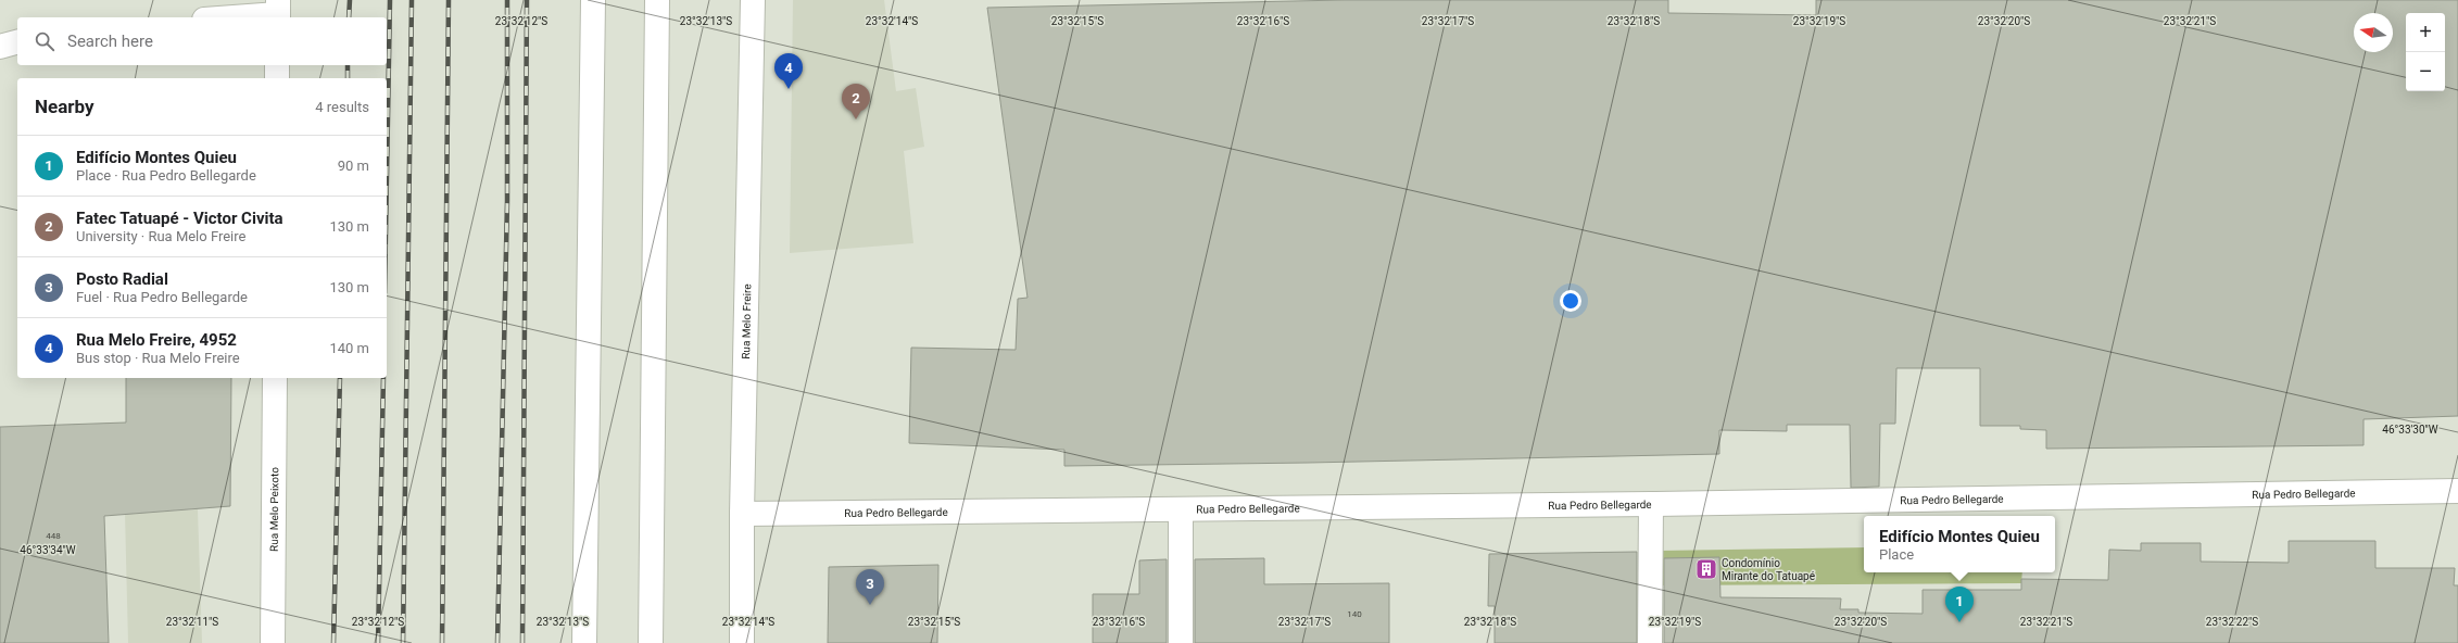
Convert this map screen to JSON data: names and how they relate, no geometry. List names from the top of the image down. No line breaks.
{"streets":{"main road":["Rua Melo Freire","Rua Pedro Bellegarde","Rua Melo Peixoto"]},"crossings":[["Rua Melo Freire","Rua Pedro Bellegarde"]],"places":{"building":["Condomínio Mirante do Tatuapé"]},"house_numbers":["448","140"],"north":"left","page":{"map_buttons":["+","−"],"search":"Search here","pins":["4","2","3","1"],"heading":["Nearby","4 results"],"list":[{"mark":"1","name":"Edifício Montes Quieu","note":"Place · Rua Pedro Bellegarde","value":"90 m"},{"mark":"2","name":"Fatec Tatuapé - Victor Civita","note":"University · Rua Melo Freire","value":"130 m"},{"mark":"3","name":"Posto Radial","note":"Fuel · Rua Pedro Bellegarde","value":"130 m"},{"mark":"4","name":"Rua Melo Freire, 4952","note":"Bus stop · Rua Melo Freire","value":"140 m"}],"popup":["Edifício Montes Quieu","Place"]},"coordinates":["23°32'12\"S","23°32'13\"S","23°32'14\"S","23°32'15\"S","23°32'16\"S","23°32'17\"S","23°32'18\"S","23°32'19\"S","23°32'20\"S","23°32'21\"S","46°33'30\"W","46°33'34\"W","23°32'11\"S","23°32'22\"S"]}
